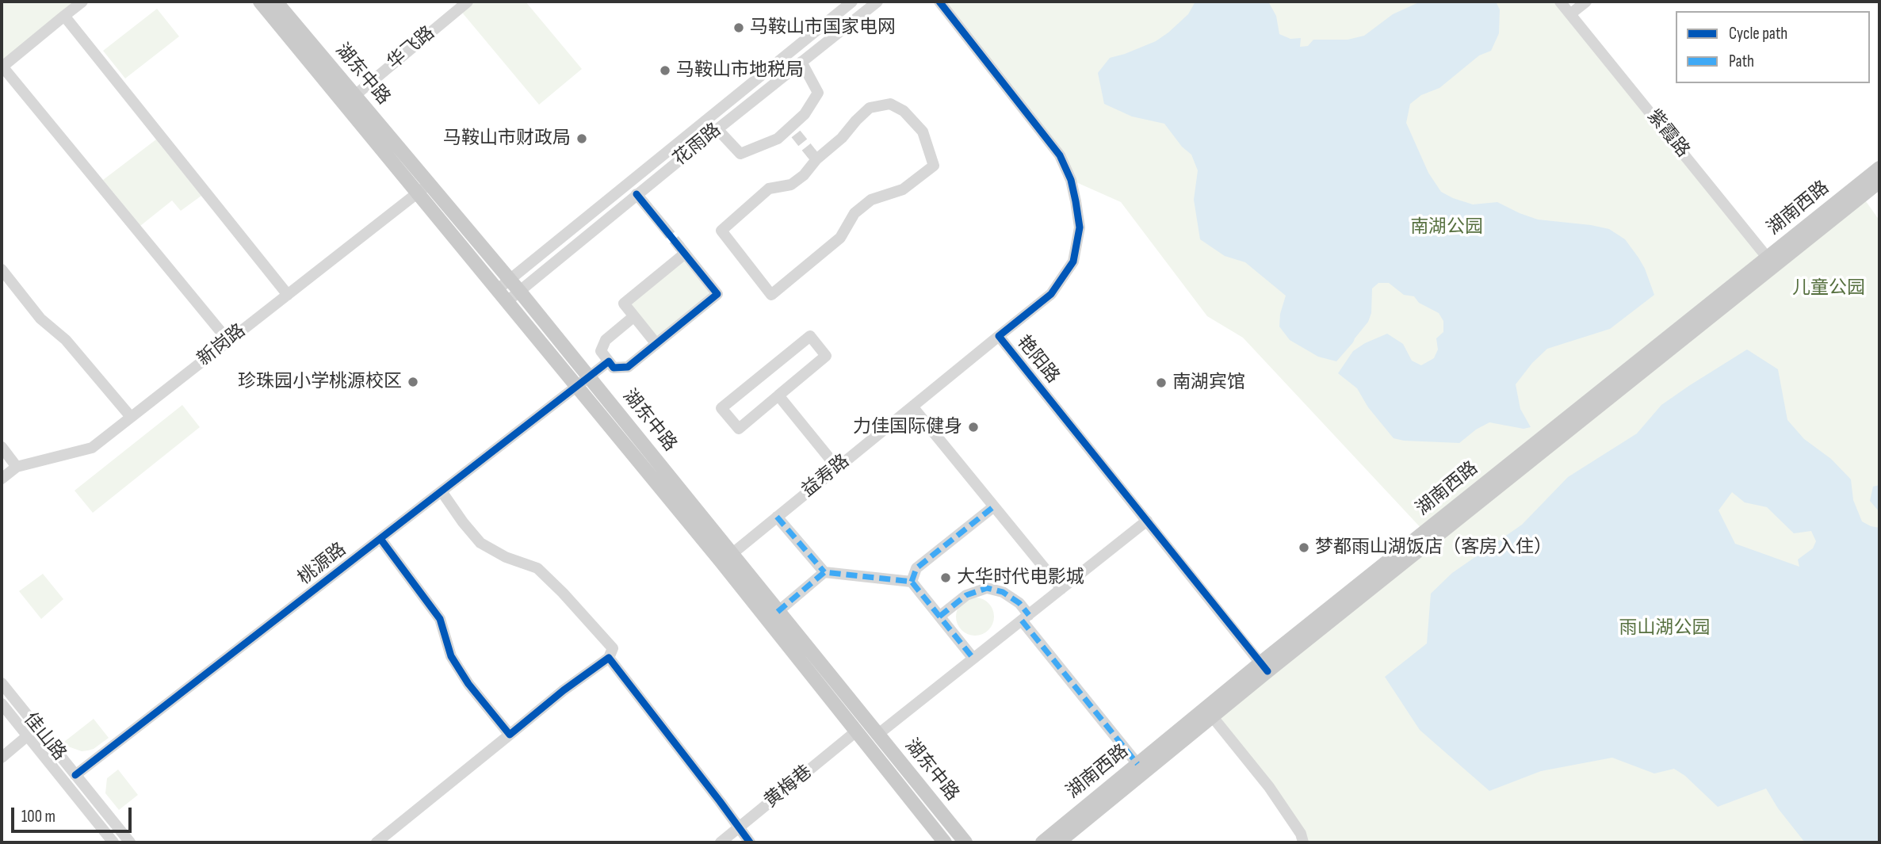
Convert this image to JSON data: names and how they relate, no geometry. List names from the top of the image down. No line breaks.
{"streets":{"main road":["湖东中路","湖南西路"],"street":["华飞路","紫霞路","花雨路","新岗路","艳阳路","益寿路","桃源路","佳山路","黄梅巷"]},"crossings":[["华飞路","湖东中路"],["湖东中路","花雨路"],["湖东中路","新岗路"],["湖东中路","益寿路"],["湖东中路","桃源路"],["湖东中路","黄梅巷"],["紫霞路","湖南西路"],["湖南西路","艳阳路"],["艳阳路","益寿路"],["桃源路","佳山路"]],"parks":["南湖公园","儿童公园","雨山湖公园"],"places":["马鞍山市国家电网","马鞍山市地税局","马鞍山市财政局","珍珠园小学桃源校区","南湖宾馆","力佳国际健身","梦都雨山湖饭店（客房入住）","大华时代电影城"],"legend":["Cycle path","Path"],"scale_bar":"100 m"}
